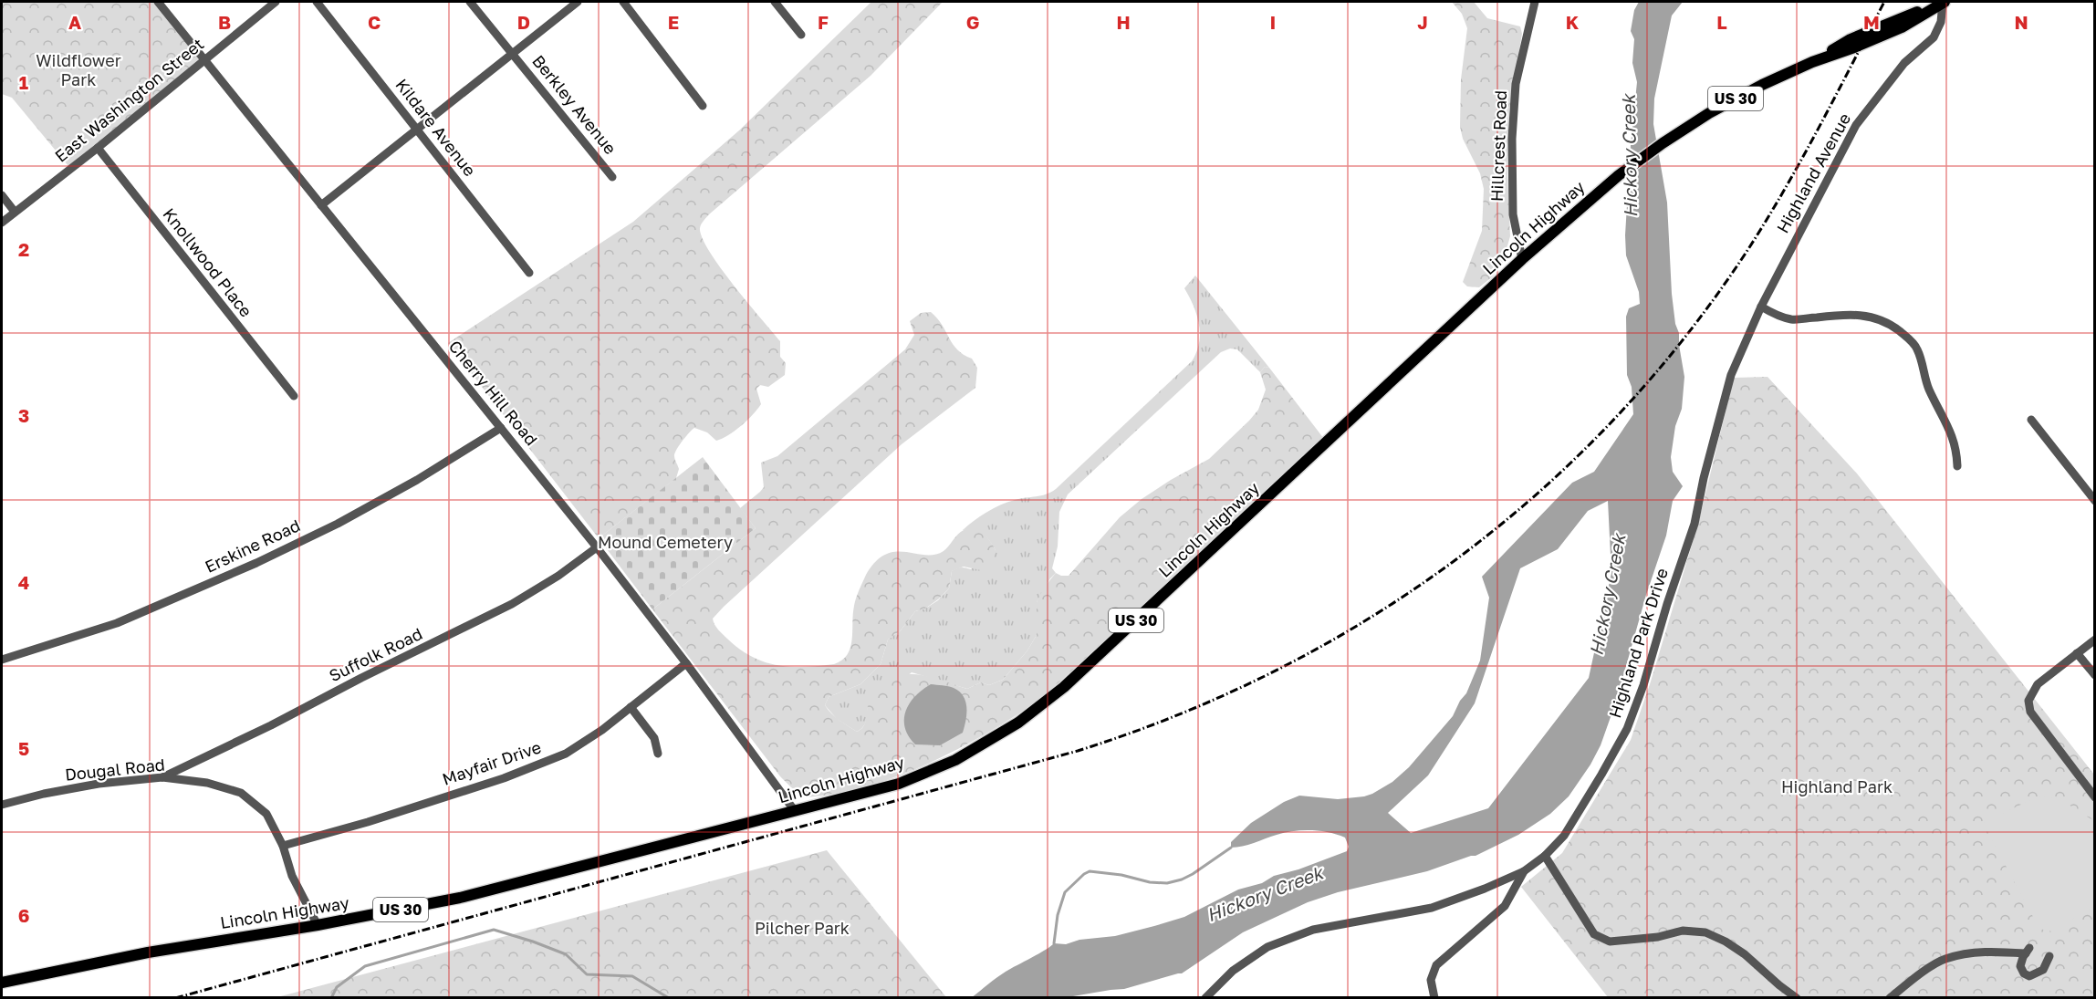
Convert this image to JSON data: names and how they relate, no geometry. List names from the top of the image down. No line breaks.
{"streets":{"main road":["US 30","Lincoln Highway"],"street":["East Washington Street","Berkley Avenue","Kildare Avenue","Hillcrest Road","Highland Avenue","Knollwood Place","Cherry Hill Road","Erskine Road","Highland Park Drive","Suffolk Road","Mayfair Drive","Dougal Road"]},"crossings":[["East Washington Street","Knollwood Place"],["East Washington Street","Cherry Hill Road"],["Hillcrest Road","Lincoln Highway"],["Highland Avenue","Lincoln Highway"],["Highland Avenue","Highland Park Drive"],["Lincoln Highway","Cherry Hill Road"],["Lincoln Highway","Dougal Road"],["Cherry Hill Road","Erskine Road"],["Cherry Hill Road","Suffolk Road"],["Cherry Hill Road","Mayfair Drive"],["Suffolk Road","Dougal Road"],["Mayfair Drive","Dougal Road"]],"water":["Hickory Creek"],"parks":["Wildflower Park","Mound Cemetery","Highland Park","Pilcher Park"],"grid":{"columns":["A","B","C","D","E","F","G","H","I","J","K","L","M","N"],"rows":["1","2","3","4","5","6"]}}
